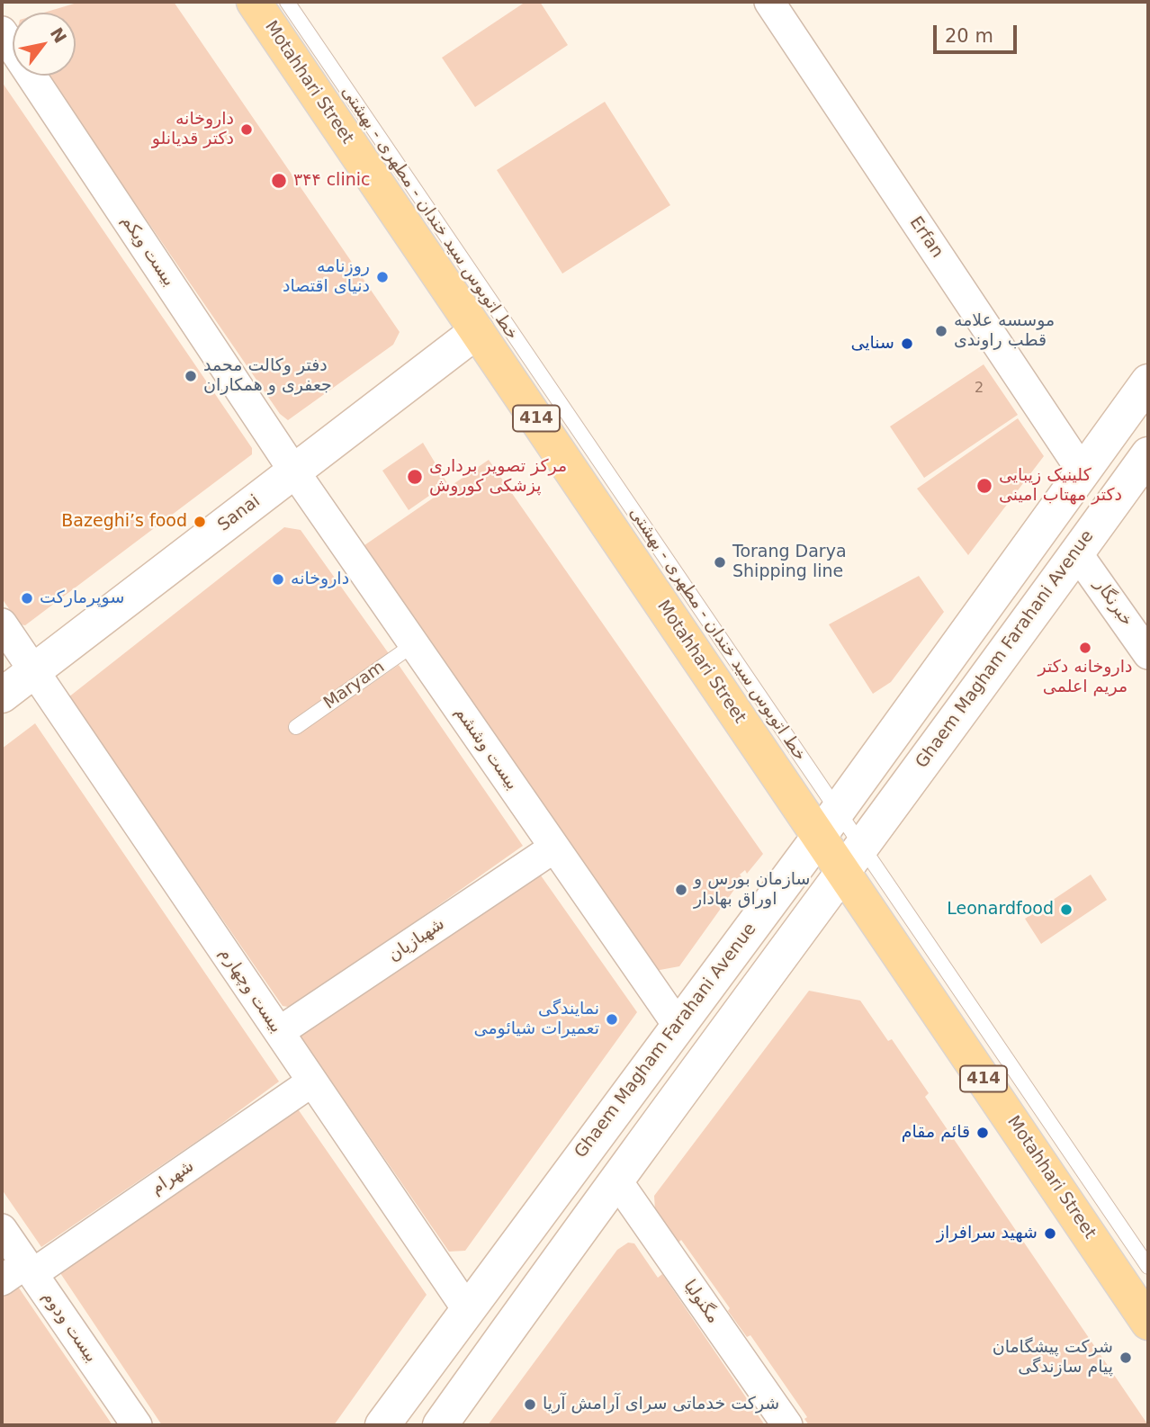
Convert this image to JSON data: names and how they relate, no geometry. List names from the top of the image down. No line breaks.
{"streets":{"main road":["Motahhari Street","414","Sanai","Ghaem Magham Farahani Avenue"],"street":["Erfan","بیست ویکم","خبرنگار","بیست وششم","شهبازیان","بیست وچهارم","شهرام","مگنولیا","بیست ودوم"],"lane":["خط اتوبوس سید خندان - مطهری - بهشتی","Maryam"]},"crossings":[["Motahhari Street","خط اتوبوس سید خندان - مطهری - بهشتی"],["Motahhari Street","Sanai"],["Motahhari Street","Ghaem Magham Farahani Avenue"],["خط اتوبوس سید خندان - مطهری - بهشتی","Ghaem Magham Farahani Avenue"],["Erfan","Ghaem Magham Farahani Avenue"],["بیست ویکم","Sanai"],["بیست ویکم","بیست وششم"],["Sanai","بیست وششم"],["Sanai","بیست وچهارم"],["خبرنگار","Ghaem Magham Farahani Avenue"],["Ghaem Magham Farahani Avenue","بیست وششم"],["Ghaem Magham Farahani Avenue","بیست وچهارم"],["Ghaem Magham Farahani Avenue","مگنولیا"],["Maryam","بیست وششم"],["بیست وششم","شهبازیان"],["شهبازیان","بیست وچهارم"],["بیست وچهارم","شهرام"],["شهرام","بیست ودوم"]],"places":["داروخانه دکتر قدیانلو","۳۴۴ clinic","روزنامه دنیای اقتصاد","موسسه علامه قطب راوندی","سنایی","دفتر وکالت محمد جعفری و همکاران","مرکز تصویر برداری پزشکی کوروش","کلینیک زیبایی دکتر مهتاب امینی","Bazeghi’s food","Torang Darya Shipping line","داروخانه","سوپرمارکت","داروخانه دکتر مریم اعلمی","سازمان بورس و اوراق بهادار","Leonardfood","نمایندگی تعمیرات شیائومی","قائم مقام","شهید سرافراز","شرکت پیشگامان پیام سازندگی","شرکت خدماتی سرای آرامش آریا"],"house_numbers":["2"],"scale_bar":"20 m","north":"top right"}
